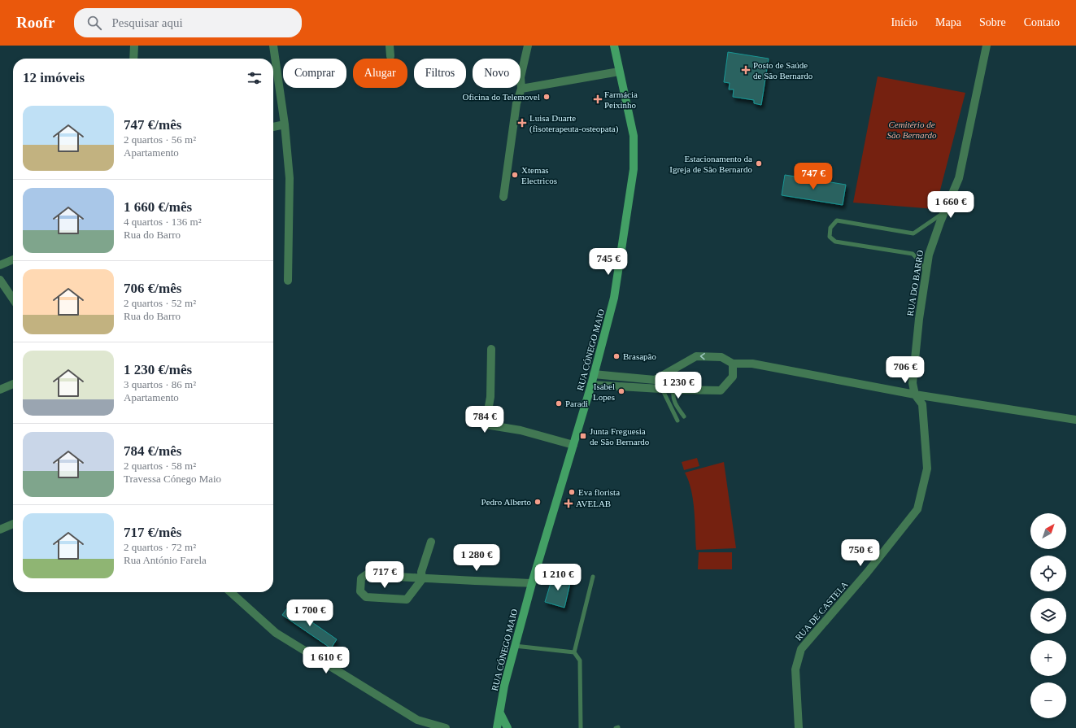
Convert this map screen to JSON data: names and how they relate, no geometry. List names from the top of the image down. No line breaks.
{"streets":{"main road":["RUA CÓNEGO MAIO"],"street":["RUA DO BARRO","RUA DE CASTELA"]},"crossings":[["RUA DO BARRO","RUA DE CASTELA"]],"parks":["Cemitério de São Bernardo"],"places":{"health":["Posto de Saúde de São Bernardo","Farmácia Peixinho","Luisa Duarte (fisoterapeuta-osteopata)","AVELAB"],"other":["Oficina do Telemovel","Estacionamento da Igreja de São Bernardo","Xtemas Electricos","Brasapão","Isabel Lopes","Paradi","Eva florista","Pedro Alberto"],"transit":["Junta Freguesia de São Bernardo"]},"north":"top right","page":{"header":"Roofr","search":"Pesquisar aqui","nav":["Início","Mapa","Sobre","Contato"],"chip":["Comprar","Alugar","Filtros","Novo"],"heading":"12 imóveis","list":[{"name":"747 €/mês","note":"2 quartos · 56 m² · Apartamento"},{"name":"1 660 €/mês","note":"4 quartos · 136 m² · Rua do Barro"},{"name":"706 €/mês","note":"2 quartos · 52 m² · Rua do Barro"},{"name":"1 230 €/mês","note":"3 quartos · 86 m² · Apartamento"},{"name":"784 €/mês","note":"2 quartos · 58 m² · Travessa Cónego Maio"},{"name":"717 €/mês","note":"2 quartos · 72 m² · Rua António Farela"}],"price":["747 €","1 660 €","745 €","706 €","1 230 €","784 €","750 €","1 280 €","717 €","1 210 €","1 700 €","1 610 €"],"map_buttons":["+","−"]}}
